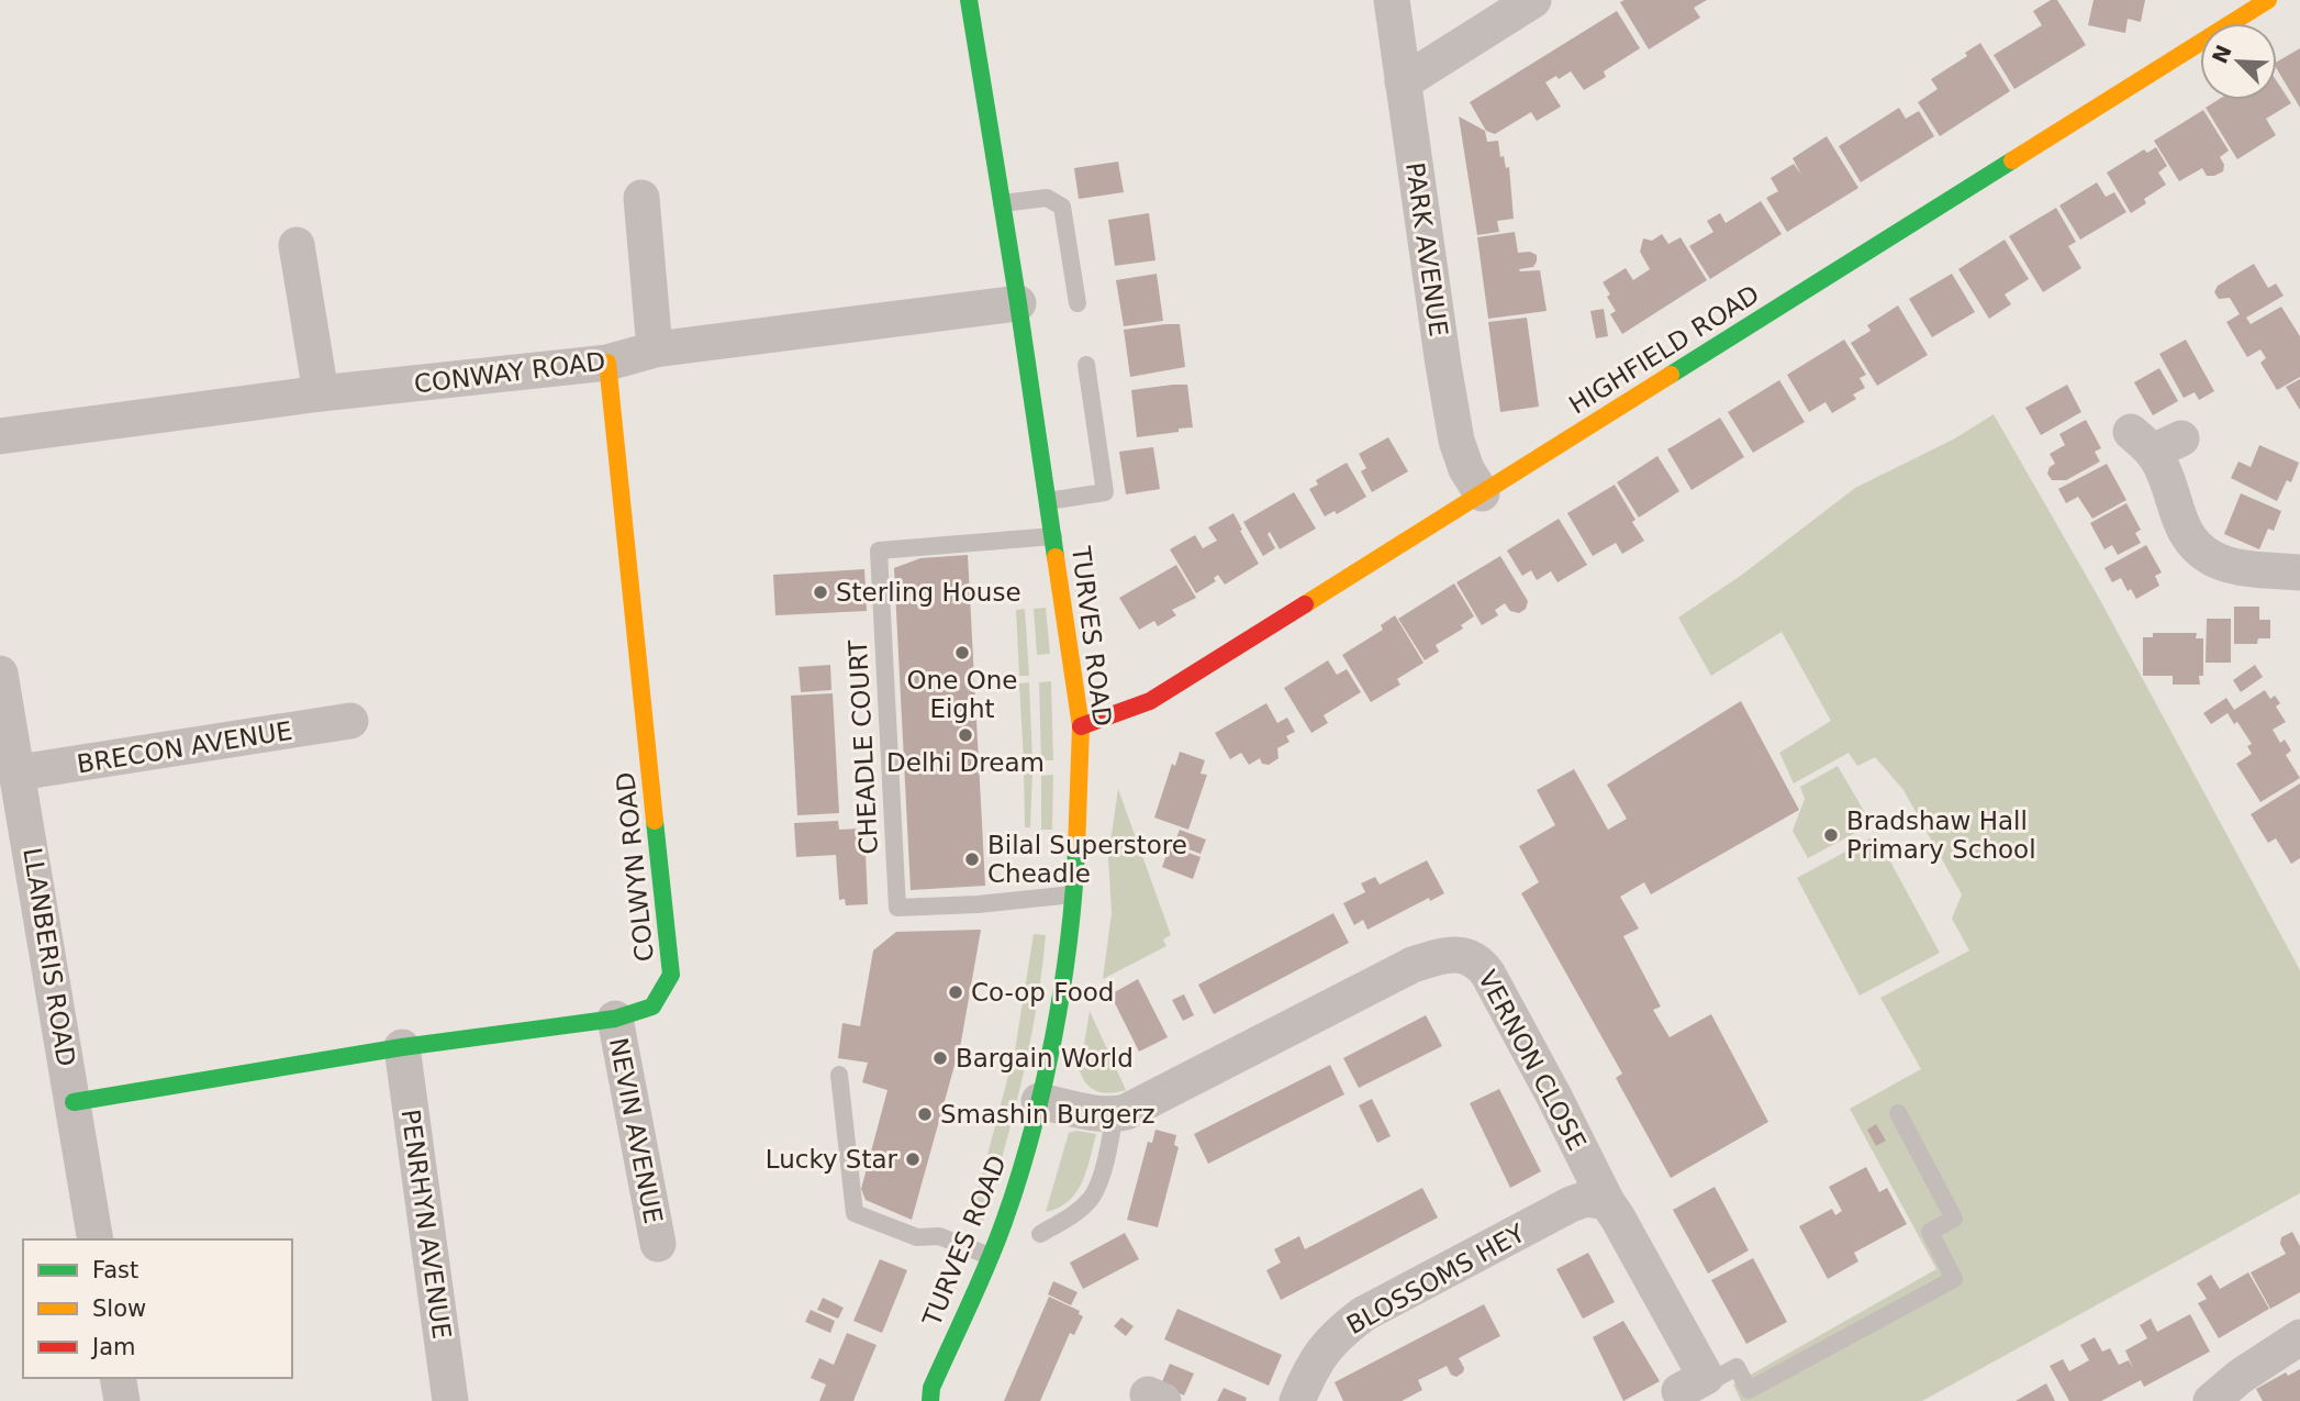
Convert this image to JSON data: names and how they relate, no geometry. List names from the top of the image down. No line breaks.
{"streets":{"street":["PARK AVENUE","HIGHFIELD ROAD","CONWAY ROAD","TURVES ROAD","BRECON AVENUE","COLWYN ROAD","LLANBERIS ROAD","VERNON CLOSE","NEVIN AVENUE","PENRHYN AVENUE","BLOSSOMS HEY"],"lane":["CHEADLE COURT"]},"crossings":[["PARK AVENUE","HIGHFIELD ROAD"],["HIGHFIELD ROAD","TURVES ROAD"],["CONWAY ROAD","TURVES ROAD"],["CONWAY ROAD","COLWYN ROAD"],["TURVES ROAD","CHEADLE COURT"],["BRECON AVENUE","LLANBERIS ROAD"],["COLWYN ROAD","LLANBERIS ROAD"],["COLWYN ROAD","NEVIN AVENUE"],["COLWYN ROAD","PENRHYN AVENUE"],["VERNON CLOSE","BLOSSOMS HEY"]],"places":["Sterling House","One One Eight","Delhi Dream","Bradshaw Hall Primary School","Bilal Superstore Cheadle","Co-op Food","Bargain World","Smashin Burgerz","Lucky Star"],"legend":["Fast","Slow","Jam"],"north":"top left"}
